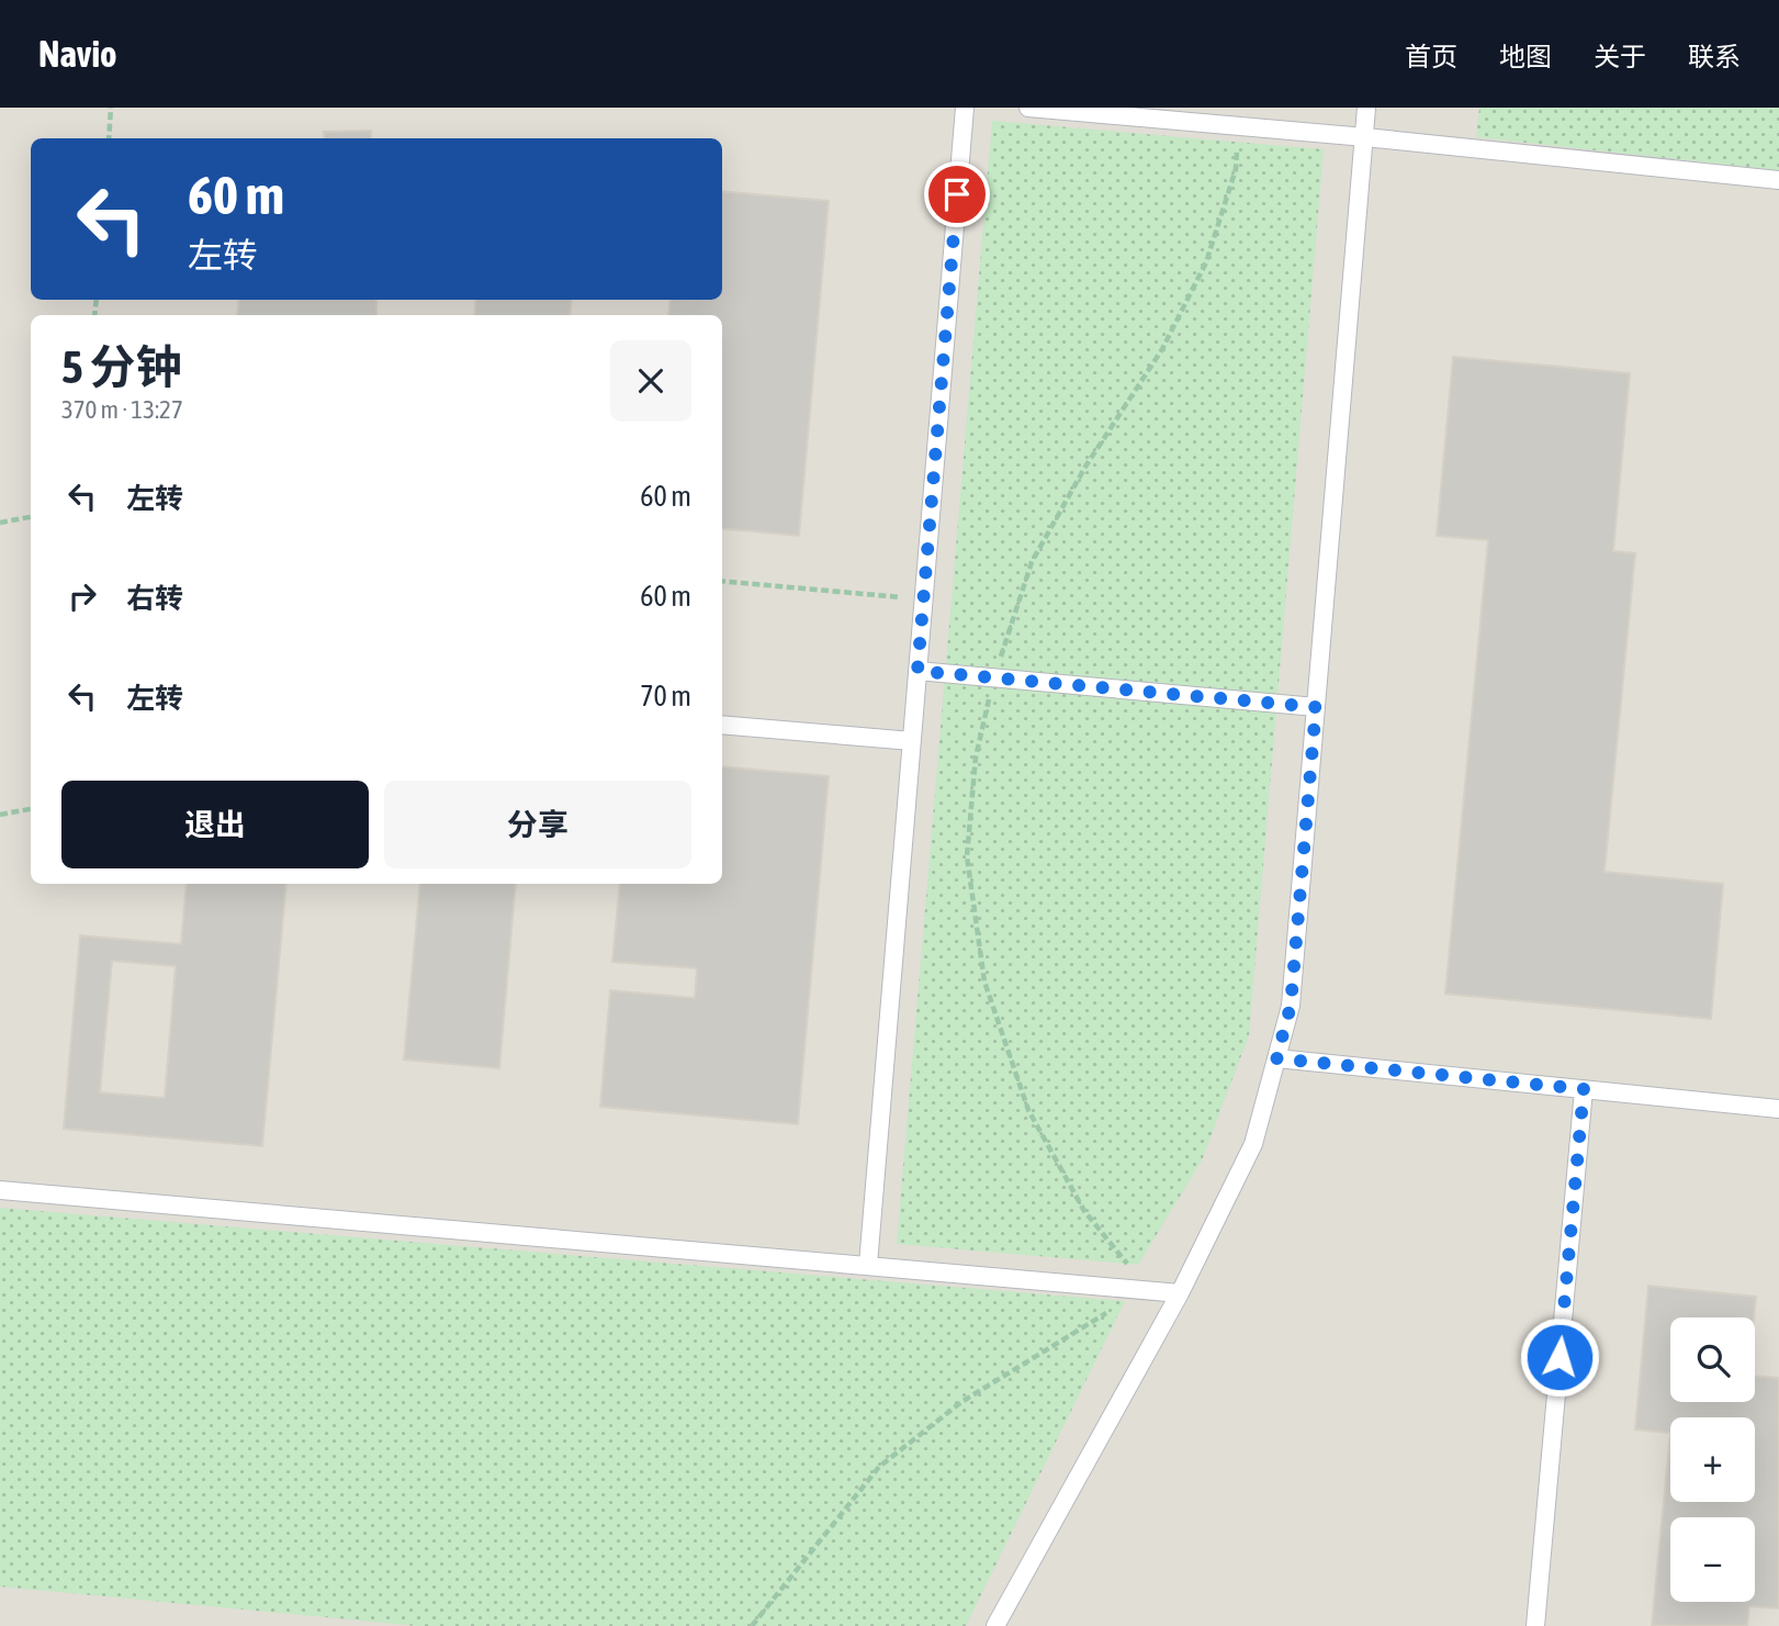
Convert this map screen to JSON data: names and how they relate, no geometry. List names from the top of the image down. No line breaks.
{"page":{"header":"Navio","nav":["首页","地图","关于","联系"],"turn":["60 m","左转"],"heading":["5 分钟","370 m · 13:27"],"list":[{"name":"左转","value":"60 m"},{"name":"右转","value":"60 m"},{"name":"左转","value":"70 m"}],"buttons":["退出","分享"],"map_buttons":["+","−"]}}
